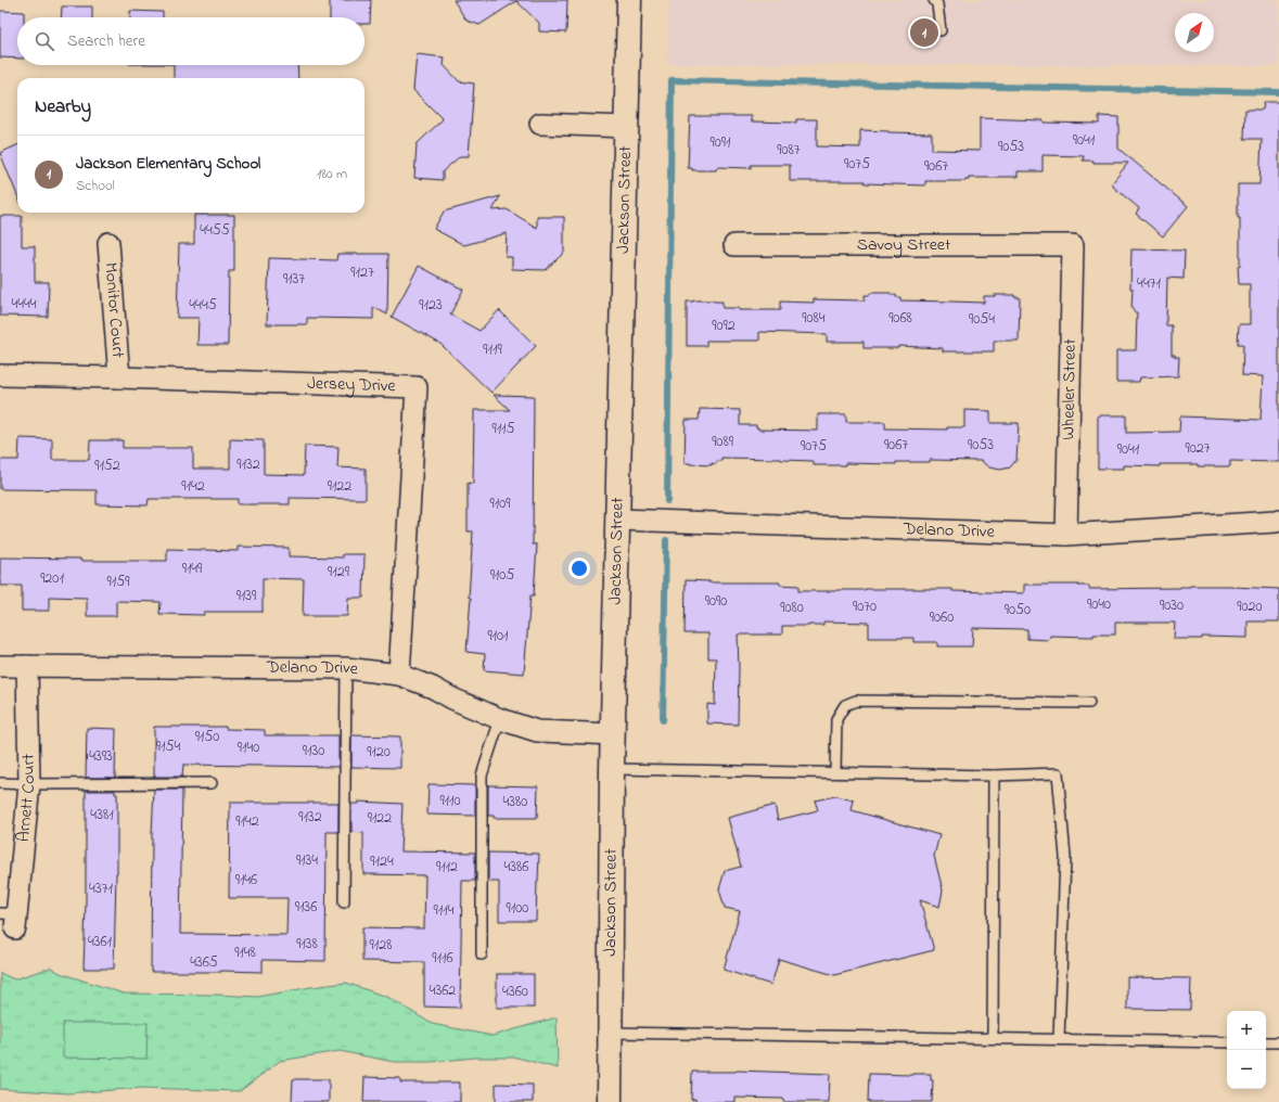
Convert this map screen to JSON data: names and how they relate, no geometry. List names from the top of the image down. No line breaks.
{"streets":{"main road":["Jackson Street"],"street":["Savoy Street","Monitor Court","Jersey Drive","Wheeler Street","Delano Drive","Arnett Court"]},"crossings":[["Jackson Street","Delano Drive"],["Savoy Street","Wheeler Street"],["Monitor Court","Jersey Drive"],["Jersey Drive","Delano Drive"],["Wheeler Street","Delano Drive"],["Delano Drive","Arnett Court"]],"house_numbers":["9041","9091","9053","9087","9075","9067","4455","9127","9137","4471","4444","4445","9123","9084","9068","9054","9092","9119","9115","9089","9067","9053","9075","9027","9041","9132","9152","9142","9122","9109","9149","9129","9105","9201","9159","9139","9090","9040","9030","9070","9020","9080","9050","9060","9101","9150","9154","9140","9130","9120","4393","9110","4380","4381","9132","9122","9142","9134","9124","9112","4386","9146","4371","9136","9100","9114","4361","9138","9128","9148","9116","4365","4362","4360"],"north":"top right","page":{"pins":"1","search":"Search here","heading":"Nearby","list":[{"mark":"1","name":"Jackson Elementary School","note":"School","value":"180 m"}],"map_buttons":["+","−"]}}
